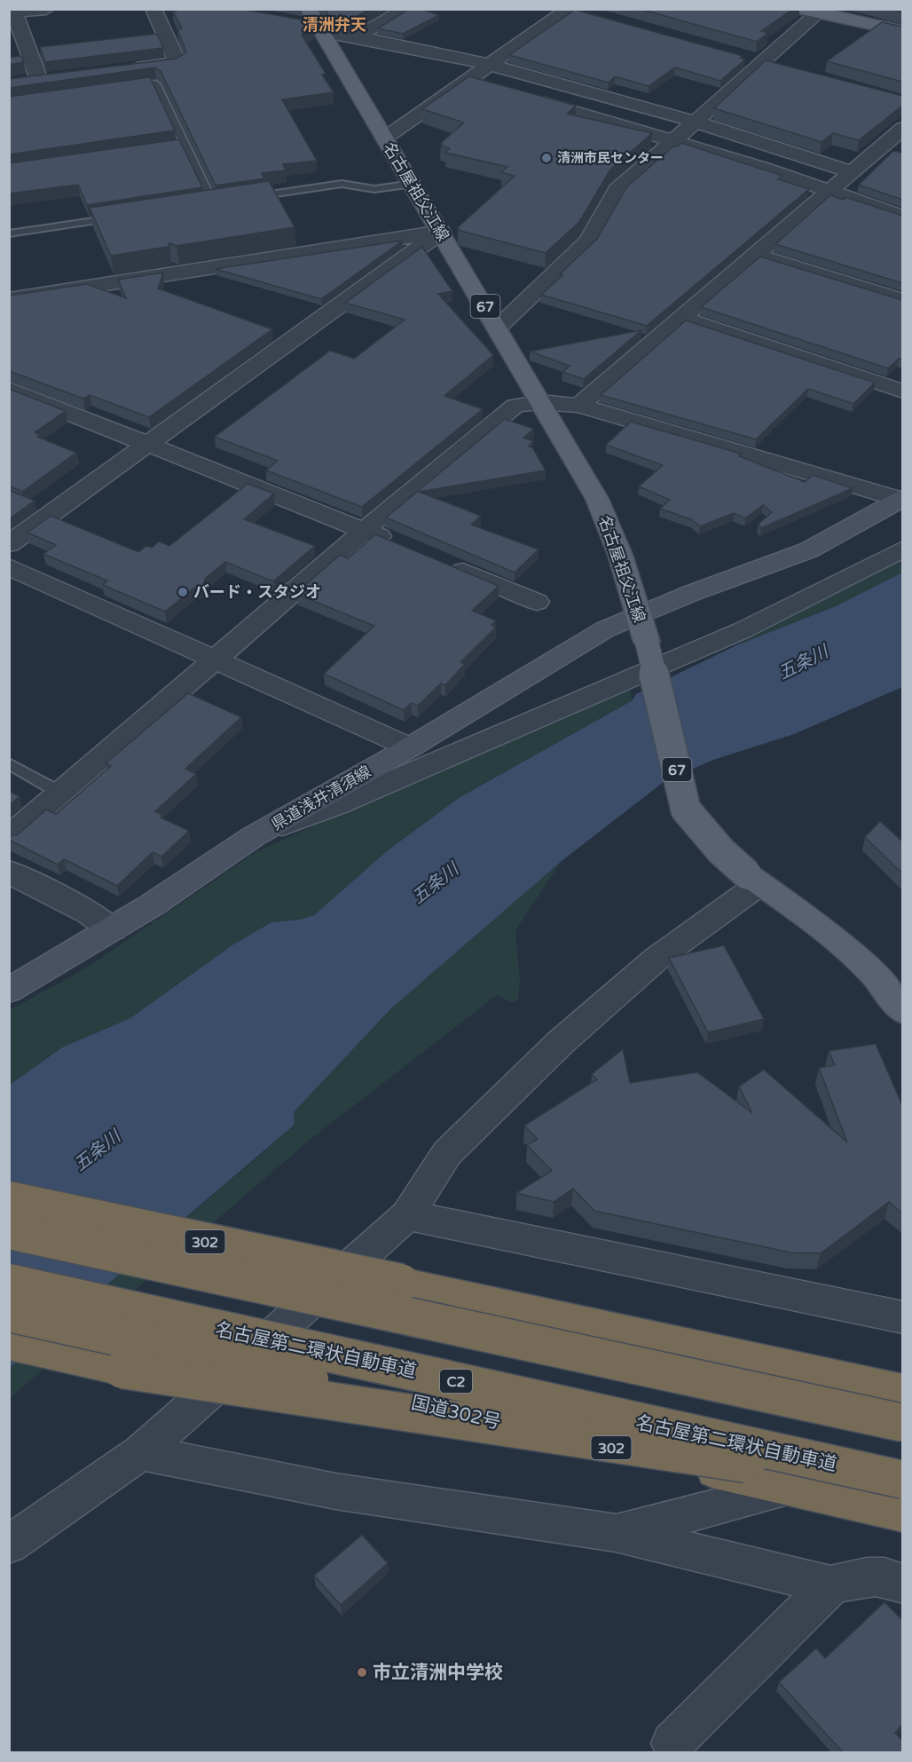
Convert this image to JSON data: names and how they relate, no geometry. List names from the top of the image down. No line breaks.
{"streets":{"highway":["302","名古屋第二環状自動車道","C2","国道302号"],"main road":["名古屋祖父江線","67","県道浅井清須線"]},"crossings":[["名古屋祖父江線","県道浅井清須線"]],"districts":["清洲弁天"],"water":["五条川"],"places":["清洲市民センター","バード・スタジオ","市立清洲中学校"]}
